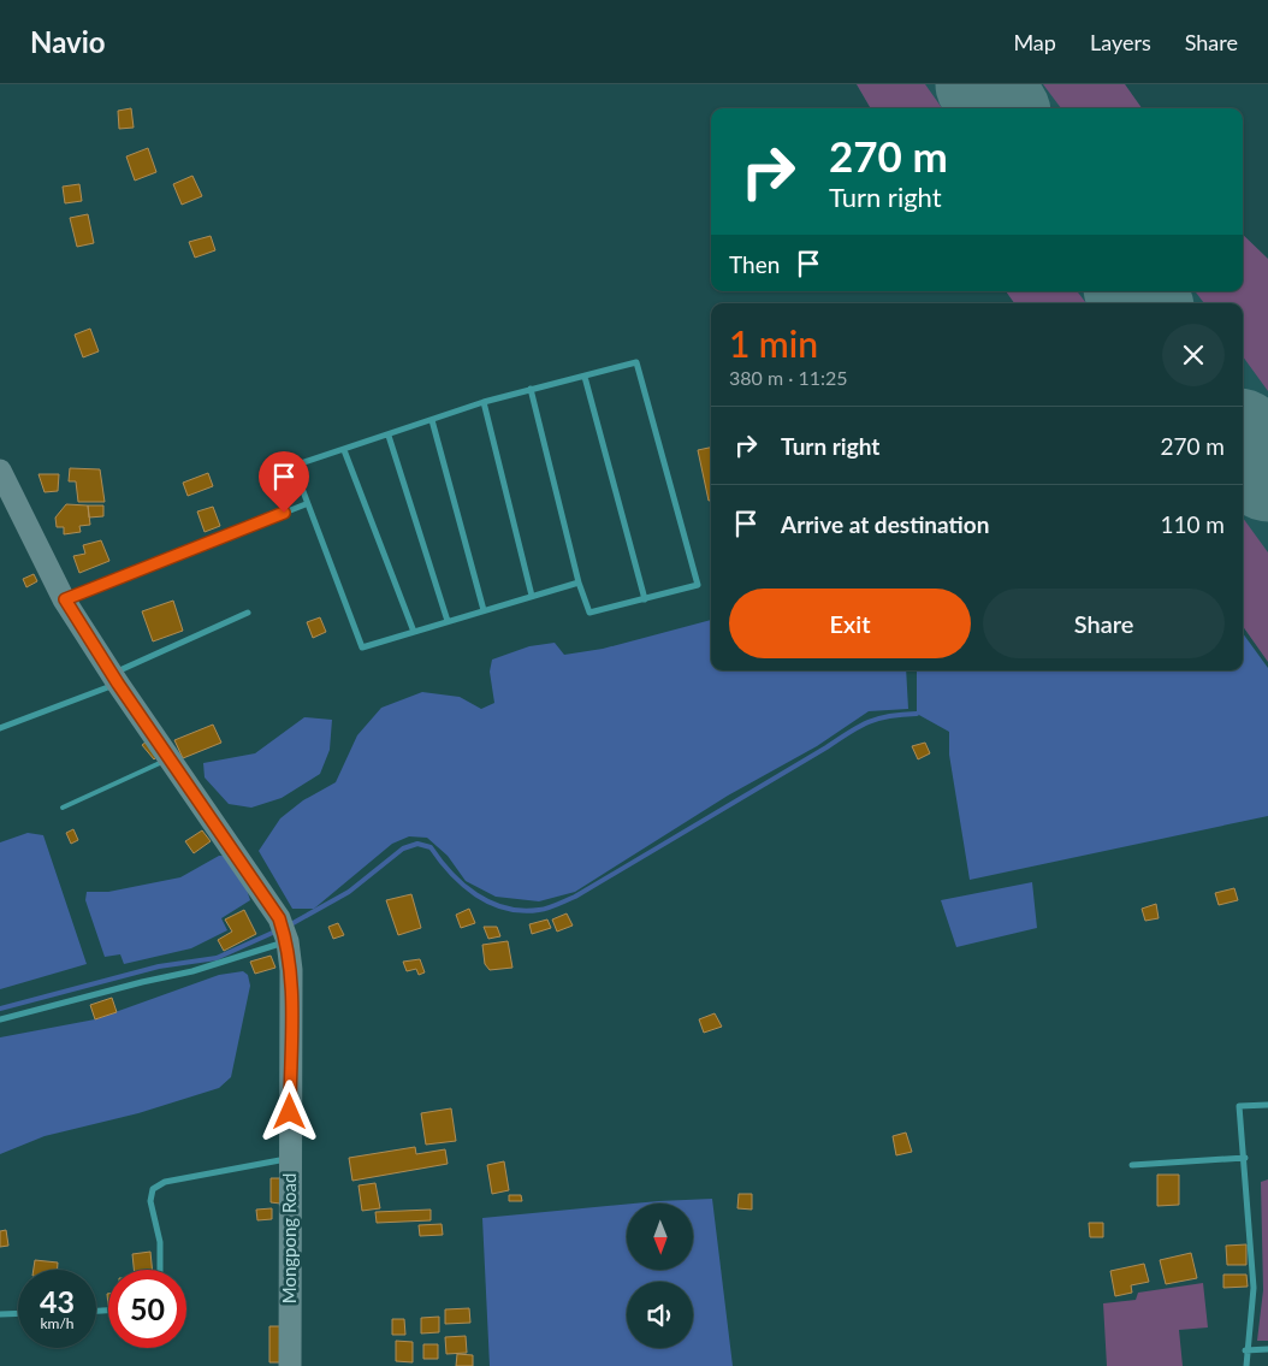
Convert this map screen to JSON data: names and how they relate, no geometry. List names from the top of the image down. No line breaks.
{"streets":{"main road":["Mongpong Road"]},"north":"bottom","page":{"header":"Navio","nav":["Map","Layers","Share"],"turn":["270 m","Turn right"],"then":"Then","heading":["1 min","380 m · 11:25"],"list":[{"name":"Turn right","value":"270 m"},{"name":"Arrive at destination","value":"110 m"}],"buttons":["Exit","Share"],"speed":"43 km/h","limit":"50"}}
